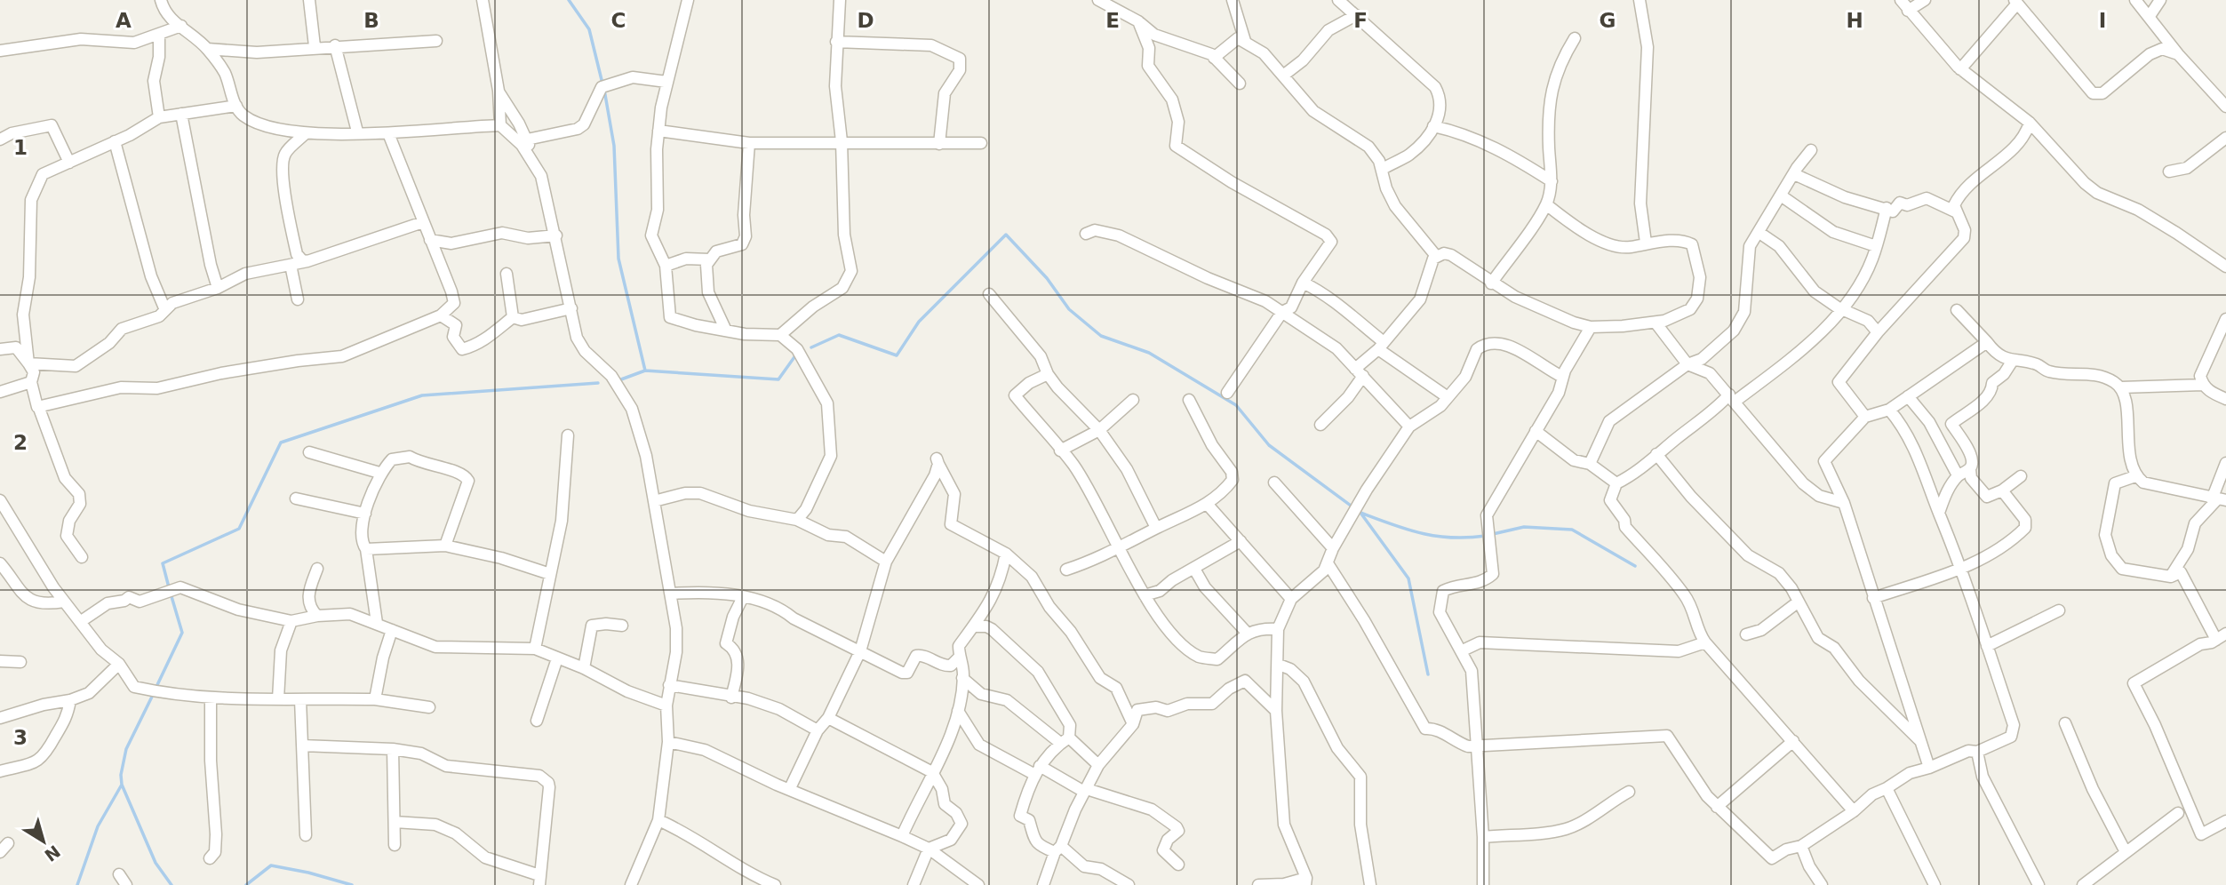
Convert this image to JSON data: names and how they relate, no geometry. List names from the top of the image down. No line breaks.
{"north":"bottom right","grid":{"columns":["A","B","C","D","E","F","G","H","I"],"rows":["1","2","3"]}}
